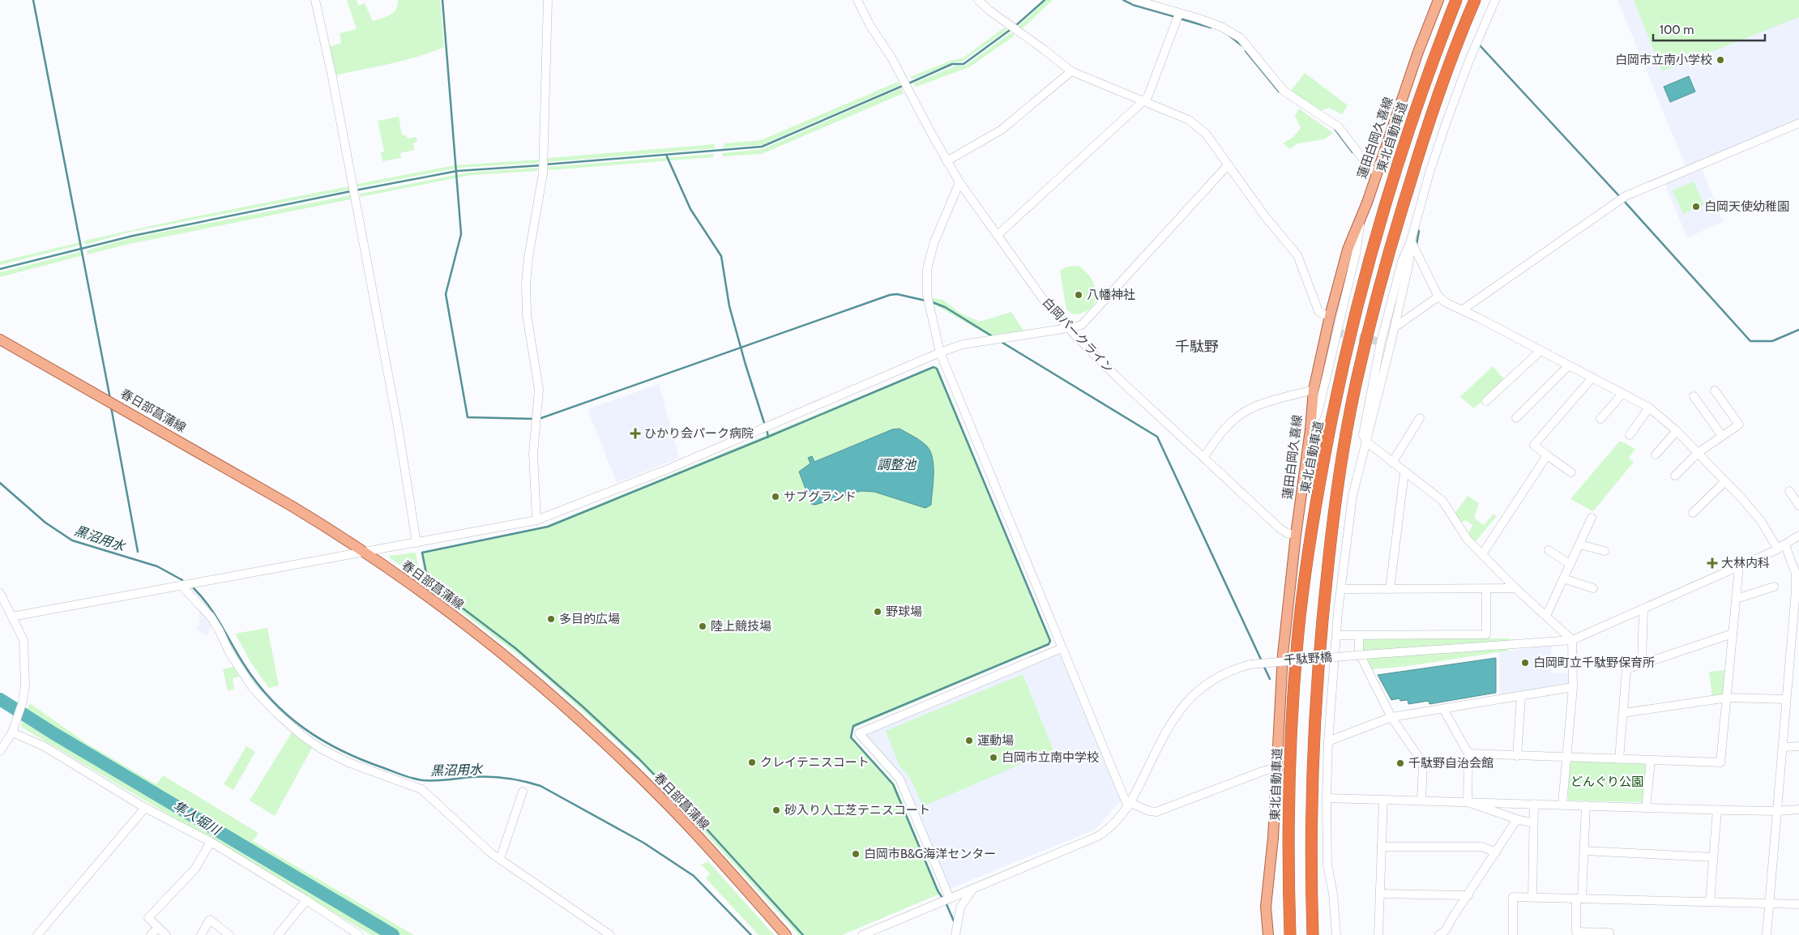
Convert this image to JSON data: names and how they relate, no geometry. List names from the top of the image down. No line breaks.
{"streets":{"highway":["東北自動車道"],"main road":["蓮田白岡久喜線","春日部菖蒲線"],"street":["白岡パークライン","千駄野橋"]},"crossings":[["蓮田白岡久喜線","白岡パークライン"]],"districts":["千駄野"],"water":["調整池","黒沼用水","隼人堀川"],"parks":["どんぐり公園"],"places":{"other":["白岡市立南小学校","白岡天使幼稚園","八幡神社","サブグランド","野球場","多目的広場","陸上競技場","白岡町立千駄野保育所","運動場","白岡市立南中学校","クレイテニスコート","千駄野自治会館","砂入り人工芝テニスコート","白岡市B&G海洋センター"],"health":["ひかり会パーク病院","大林内科"]},"scale_bar":"100 m"}
